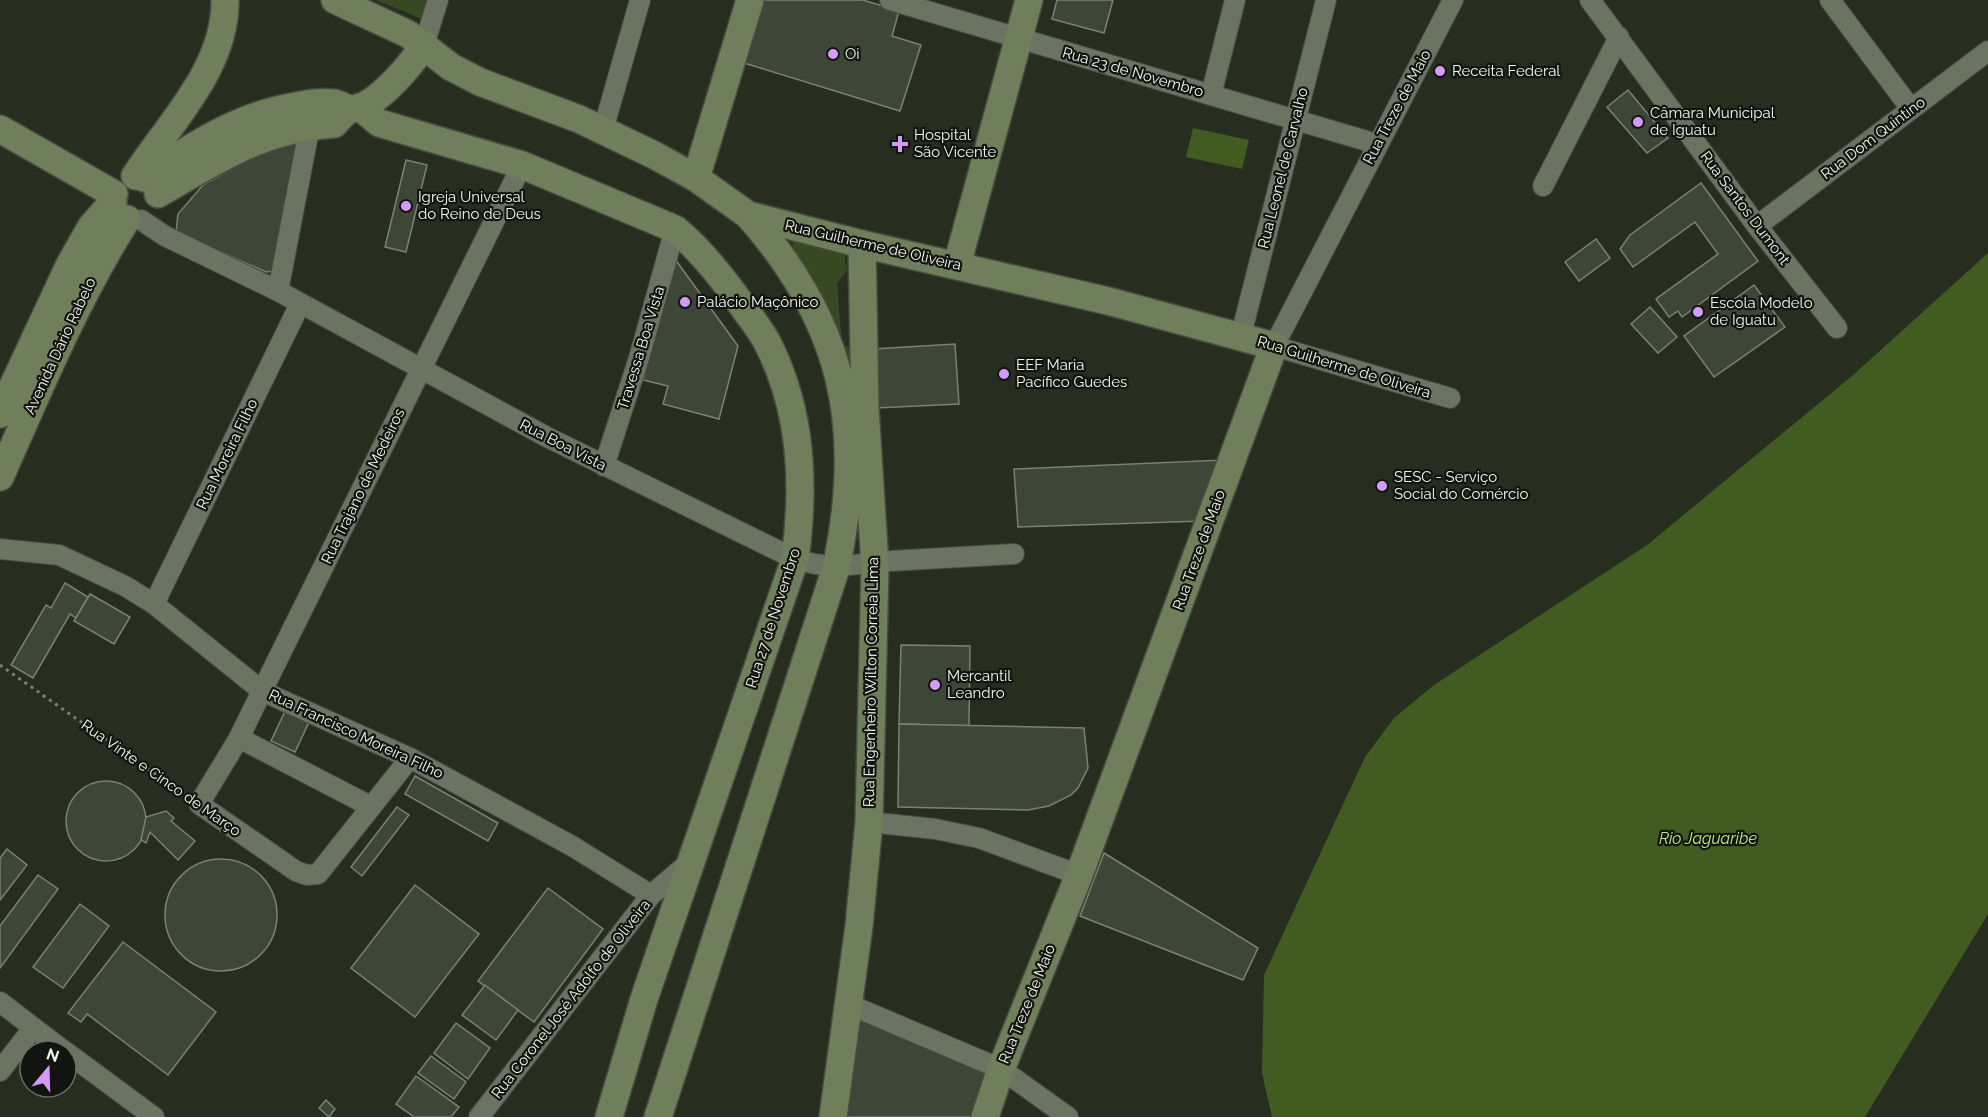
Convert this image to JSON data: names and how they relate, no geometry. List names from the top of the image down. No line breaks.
{"streets":{"main road":["Rua Treze de Maio","Rua Guilherme de Oliveira","Avenida Dário Rabelo","Rua 27 de Novembro","Rua Engenheiro Wilton Correia Lima"],"street":["Rua 23 de Novembro","Rua Dom Quintino","Rua Leonel de Carvalho","Rua Santos Dumont","Travessa Boa Vista","Rua Boa Vista","Rua Moreira Filho","Rua Trajano de Medeiros","Rua Francisco Moreira Filho","Rua Vinte e Cinco de Março","Rua Coronel José Adolfo de Oliveira"]},"crossings":[["Rua 23 de Novembro","Rua Treze de Maio"],["Rua 23 de Novembro","Rua Leonel de Carvalho"],["Rua Treze de Maio","Rua Guilherme de Oliveira"],["Rua Dom Quintino","Rua Santos Dumont"],["Rua Leonel de Carvalho","Rua Guilherme de Oliveira"],["Rua Guilherme de Oliveira","Avenida Dário Rabelo"],["Rua Guilherme de Oliveira","Rua Engenheiro Wilton Correia Lima"],["Avenida Dário Rabelo","Rua Boa Vista"],["Avenida Dário Rabelo","Rua Trajano de Medeiros"],["Avenida Dário Rabelo","Rua 27 de Novembro"],["Travessa Boa Vista","Rua Boa Vista"],["Travessa Boa Vista","Rua 27 de Novembro"],["Rua Boa Vista","Rua Moreira Filho"],["Rua Boa Vista","Rua Trajano de Medeiros"],["Rua Boa Vista","Rua 27 de Novembro"],["Rua Boa Vista","Rua Engenheiro Wilton Correia Lima"],["Rua Moreira Filho","Rua Francisco Moreira Filho"],["Rua Trajano de Medeiros","Rua 27 de Novembro"],["Rua Trajano de Medeiros","Rua Francisco Moreira Filho"],["Rua Trajano de Medeiros","Rua Vinte e Cinco de Março"],["Rua 27 de Novembro","Rua Coronel José Adolfo de Oliveira"],["Rua Francisco Moreira Filho","Rua Coronel José Adolfo de Oliveira"]],"water":["Rio Jaguaribe"],"places":{"other":["Oi","Receita Federal","Câmara Municipal de Iguatu","Igreja Universal do Reino de Deus","Palácio Maçônico","Escola Modelo de Iguatu","EEF Maria Pacífico Guedes","SESC - Serviço Social do Comércio","Mercantil Leandro"],"health":["Hospital São Vicente"]},"north":"top"}
